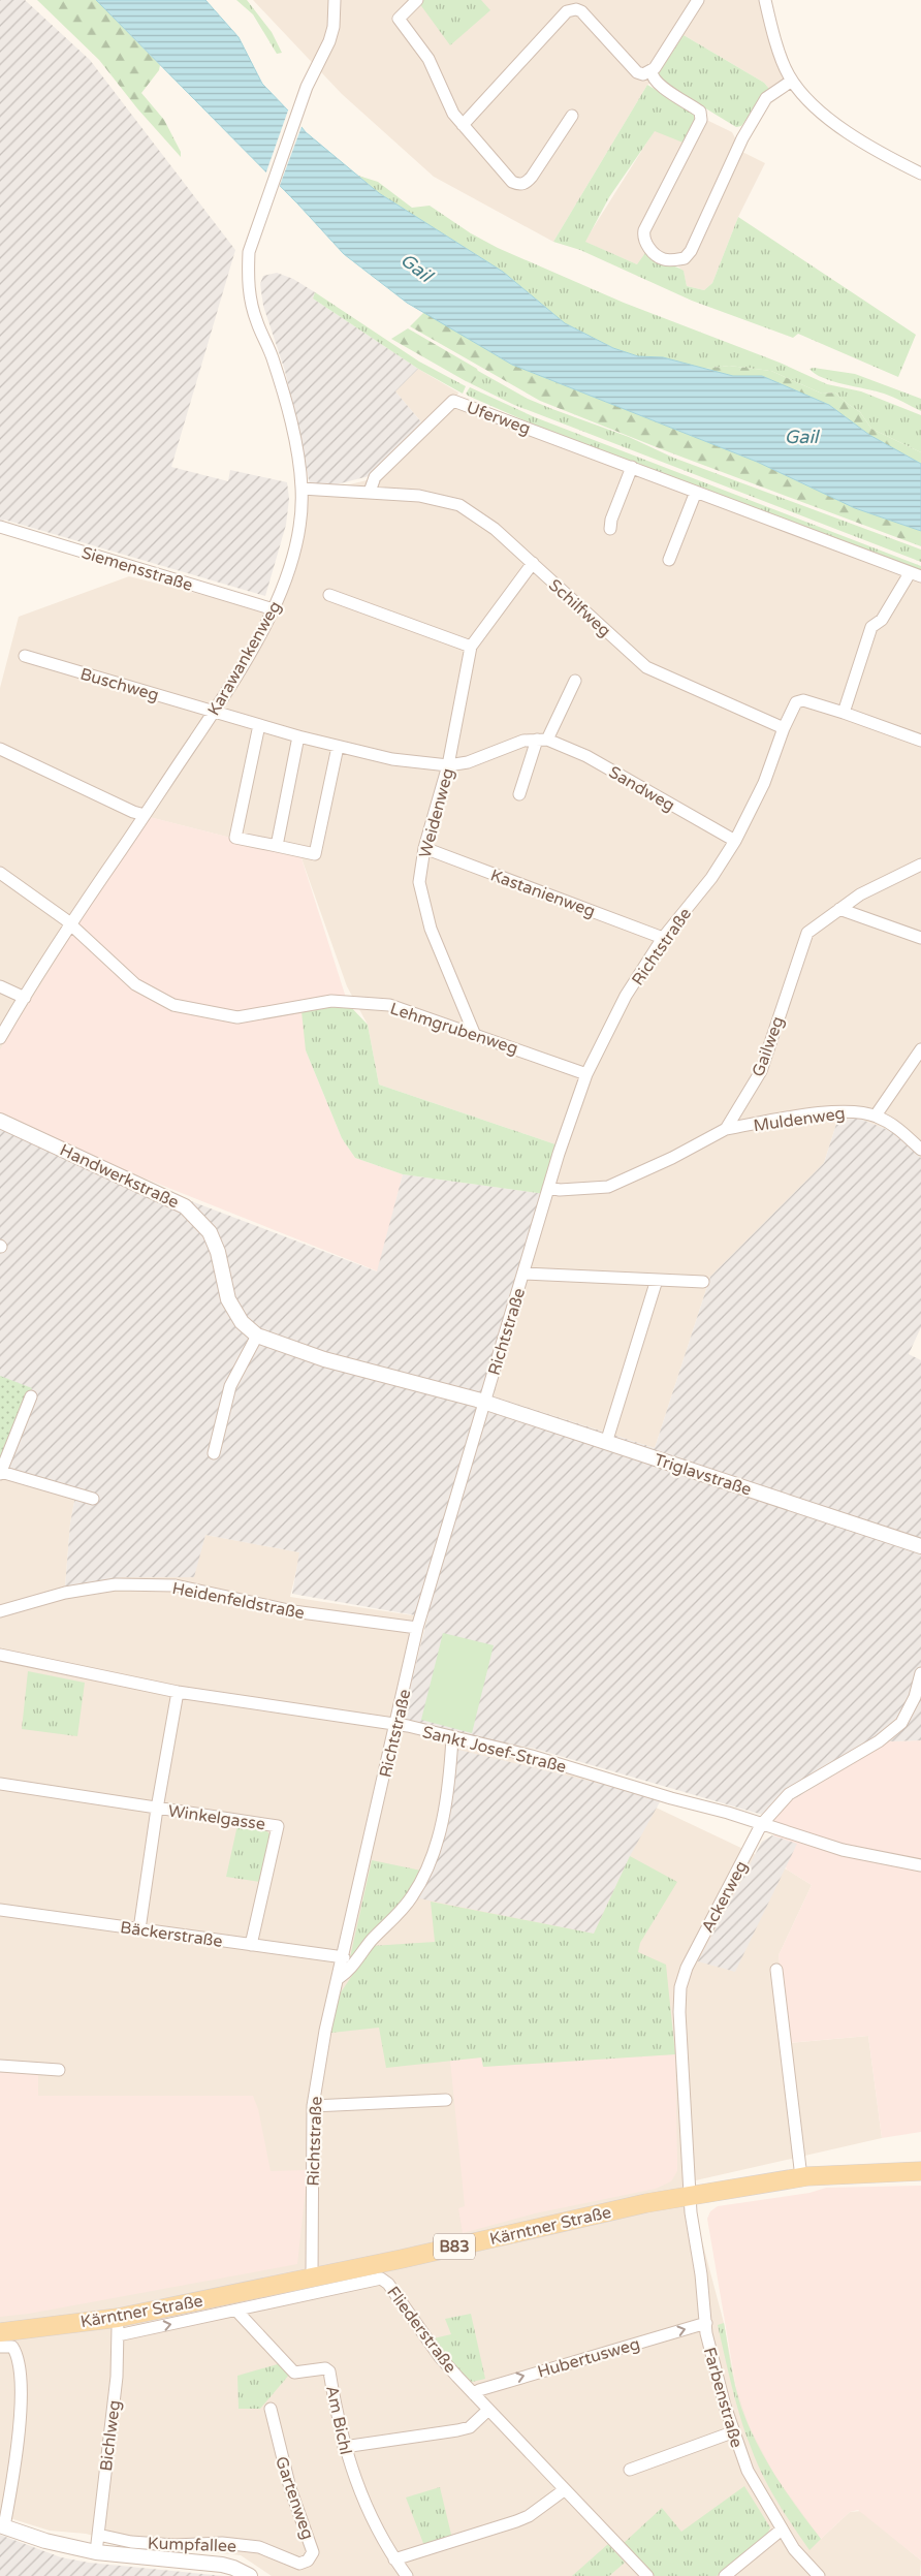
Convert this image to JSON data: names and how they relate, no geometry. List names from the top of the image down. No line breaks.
{"streets":{"main road":["Kärntner Straße","B83"],"street":["Uferweg","Siemensstraße","Schilfweg","Karawankenweg","Buschweg","Sandweg","Weidenweg","Kastanienweg","Richtstraße","Lehmgrubenweg","Gailweg","Muldenweg","Handwerkstraße","Triglavstraße","Heidenfeldstraße","Sankt Josef-Straße","Winkelgasse","Ackerweg","Bäckerstraße","Fliederstraße","Hubertusweg","Farbenstraße","Am Bichl","Bichlweg","Gartenweg","Kumpfallee"]},"crossings":[["Uferweg","Schilfweg"],["Siemensstraße","Karawankenweg"],["Schilfweg","Karawankenweg"],["Schilfweg","Weidenweg"],["Schilfweg","Richtstraße"],["Karawankenweg","Buschweg"],["Karawankenweg","Lehmgrubenweg"],["Sandweg","Richtstraße"],["Weidenweg","Kastanienweg"],["Weidenweg","Lehmgrubenweg"],["Kastanienweg","Richtstraße"],["Richtstraße","Lehmgrubenweg"],["Richtstraße","Handwerkstraße"],["Richtstraße","Triglavstraße"],["Richtstraße","Heidenfeldstraße"],["Richtstraße","Sankt Josef-Straße"],["Richtstraße","Bäckerstraße"],["Richtstraße","Kärntner Straße"],["Gailweg","Muldenweg"],["Handwerkstraße","Triglavstraße"],["Sankt Josef-Straße","Ackerweg"],["Winkelgasse","Bäckerstraße"],["Ackerweg","Kärntner Straße"],["Ackerweg","Farbenstraße"],["Kärntner Straße","Fliederstraße"],["Kärntner Straße","Farbenstraße"],["Kärntner Straße","Bichlweg"],["Fliederstraße","Hubertusweg"],["Fliederstraße","Am Bichl"],["Fliederstraße","Bichlweg"],["Hubertusweg","Farbenstraße"],["Bichlweg","Kumpfallee"],["Gartenweg","Kumpfallee"]],"one_way":["Hubertusweg"],"water":["Gail"]}
